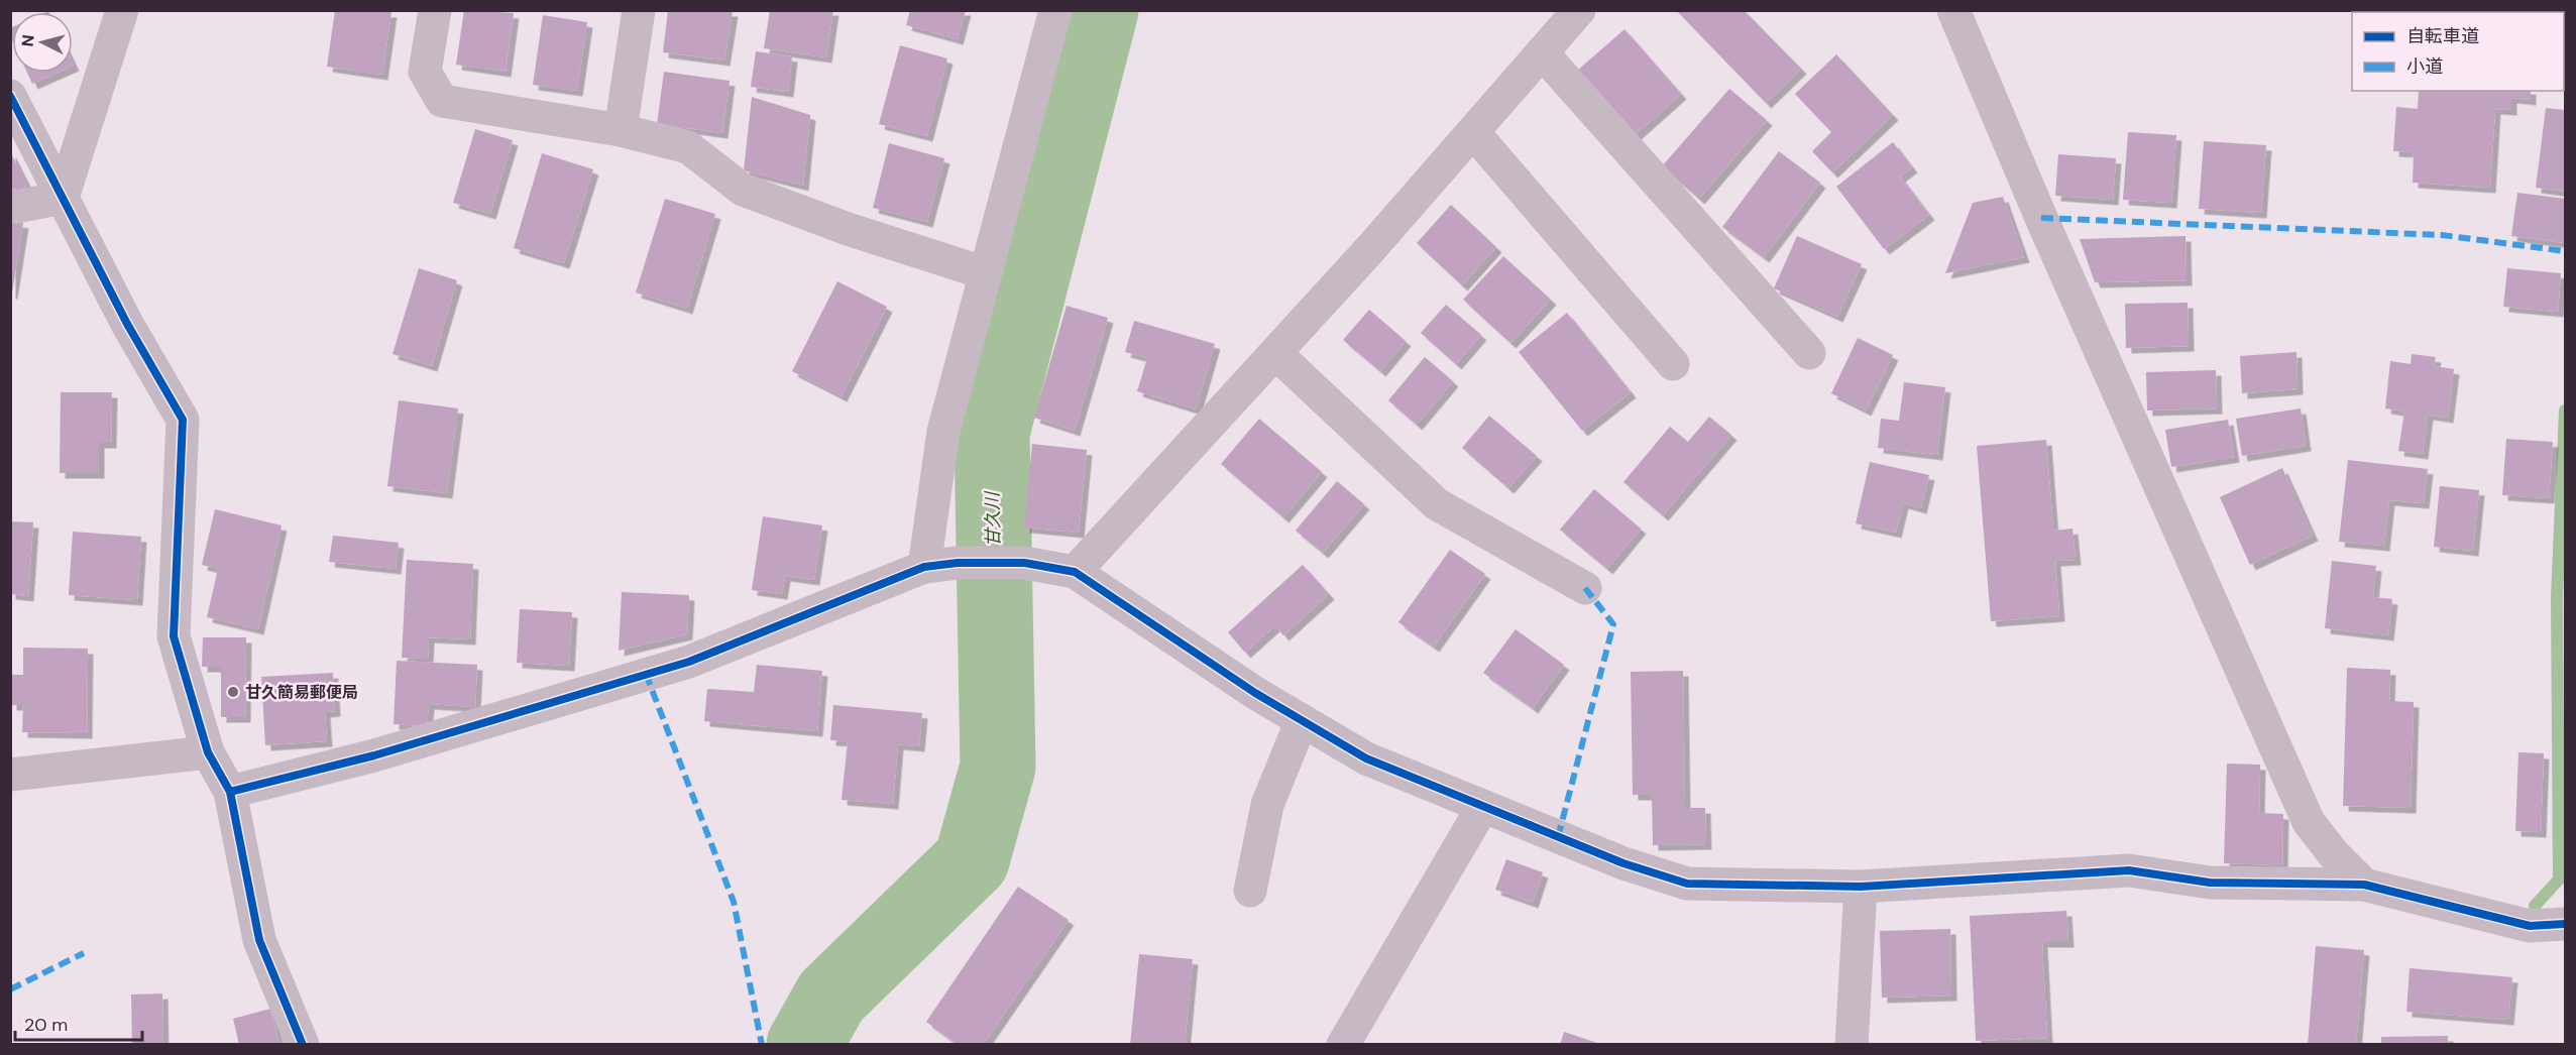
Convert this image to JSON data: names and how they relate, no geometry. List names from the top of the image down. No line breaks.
{"water":["甘久川"],"places":["甘久簡易郵便局"],"legend":["自転車道","小道"],"scale_bar":"20 m","north":"left"}
